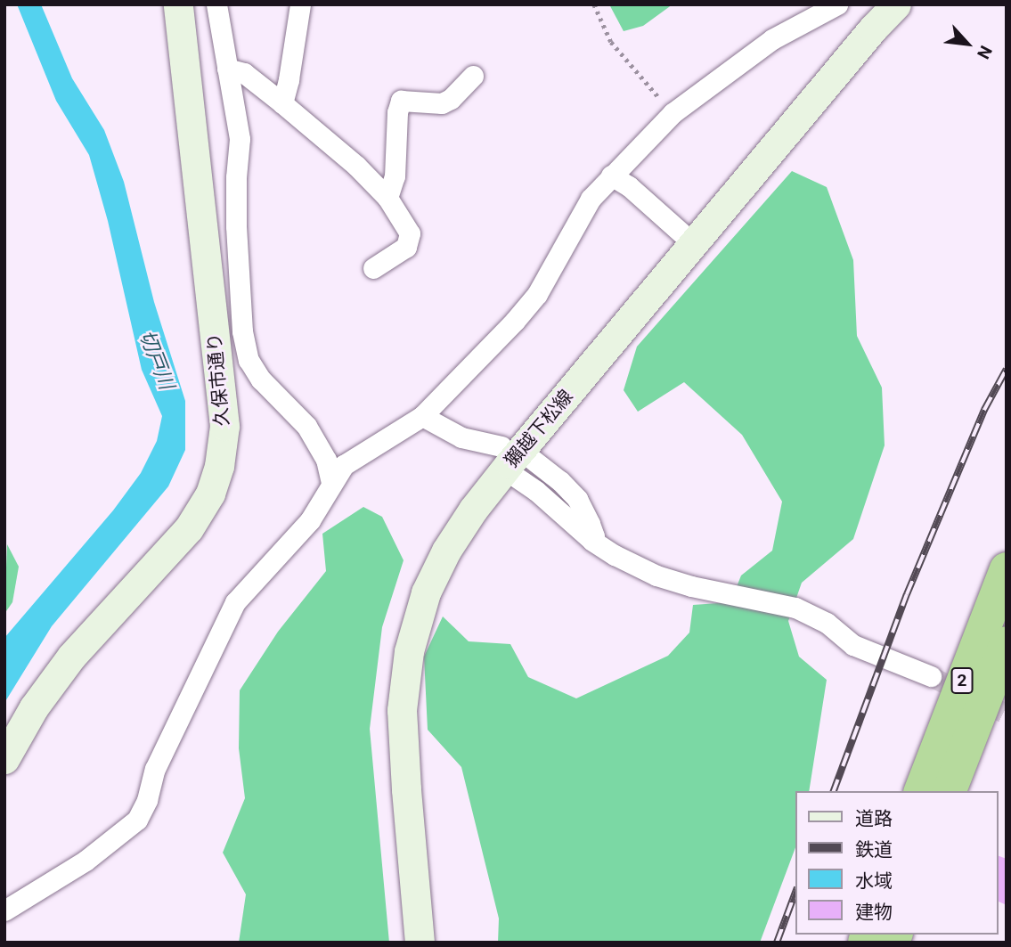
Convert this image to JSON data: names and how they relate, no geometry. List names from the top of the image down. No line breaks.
{"streets":{"highway":["2"],"main road":["久保市通り","獺越下松線"]},"water":["切戸川"],"legend":["道路","鉄道","水域","建物"],"north":"bottom right"}
